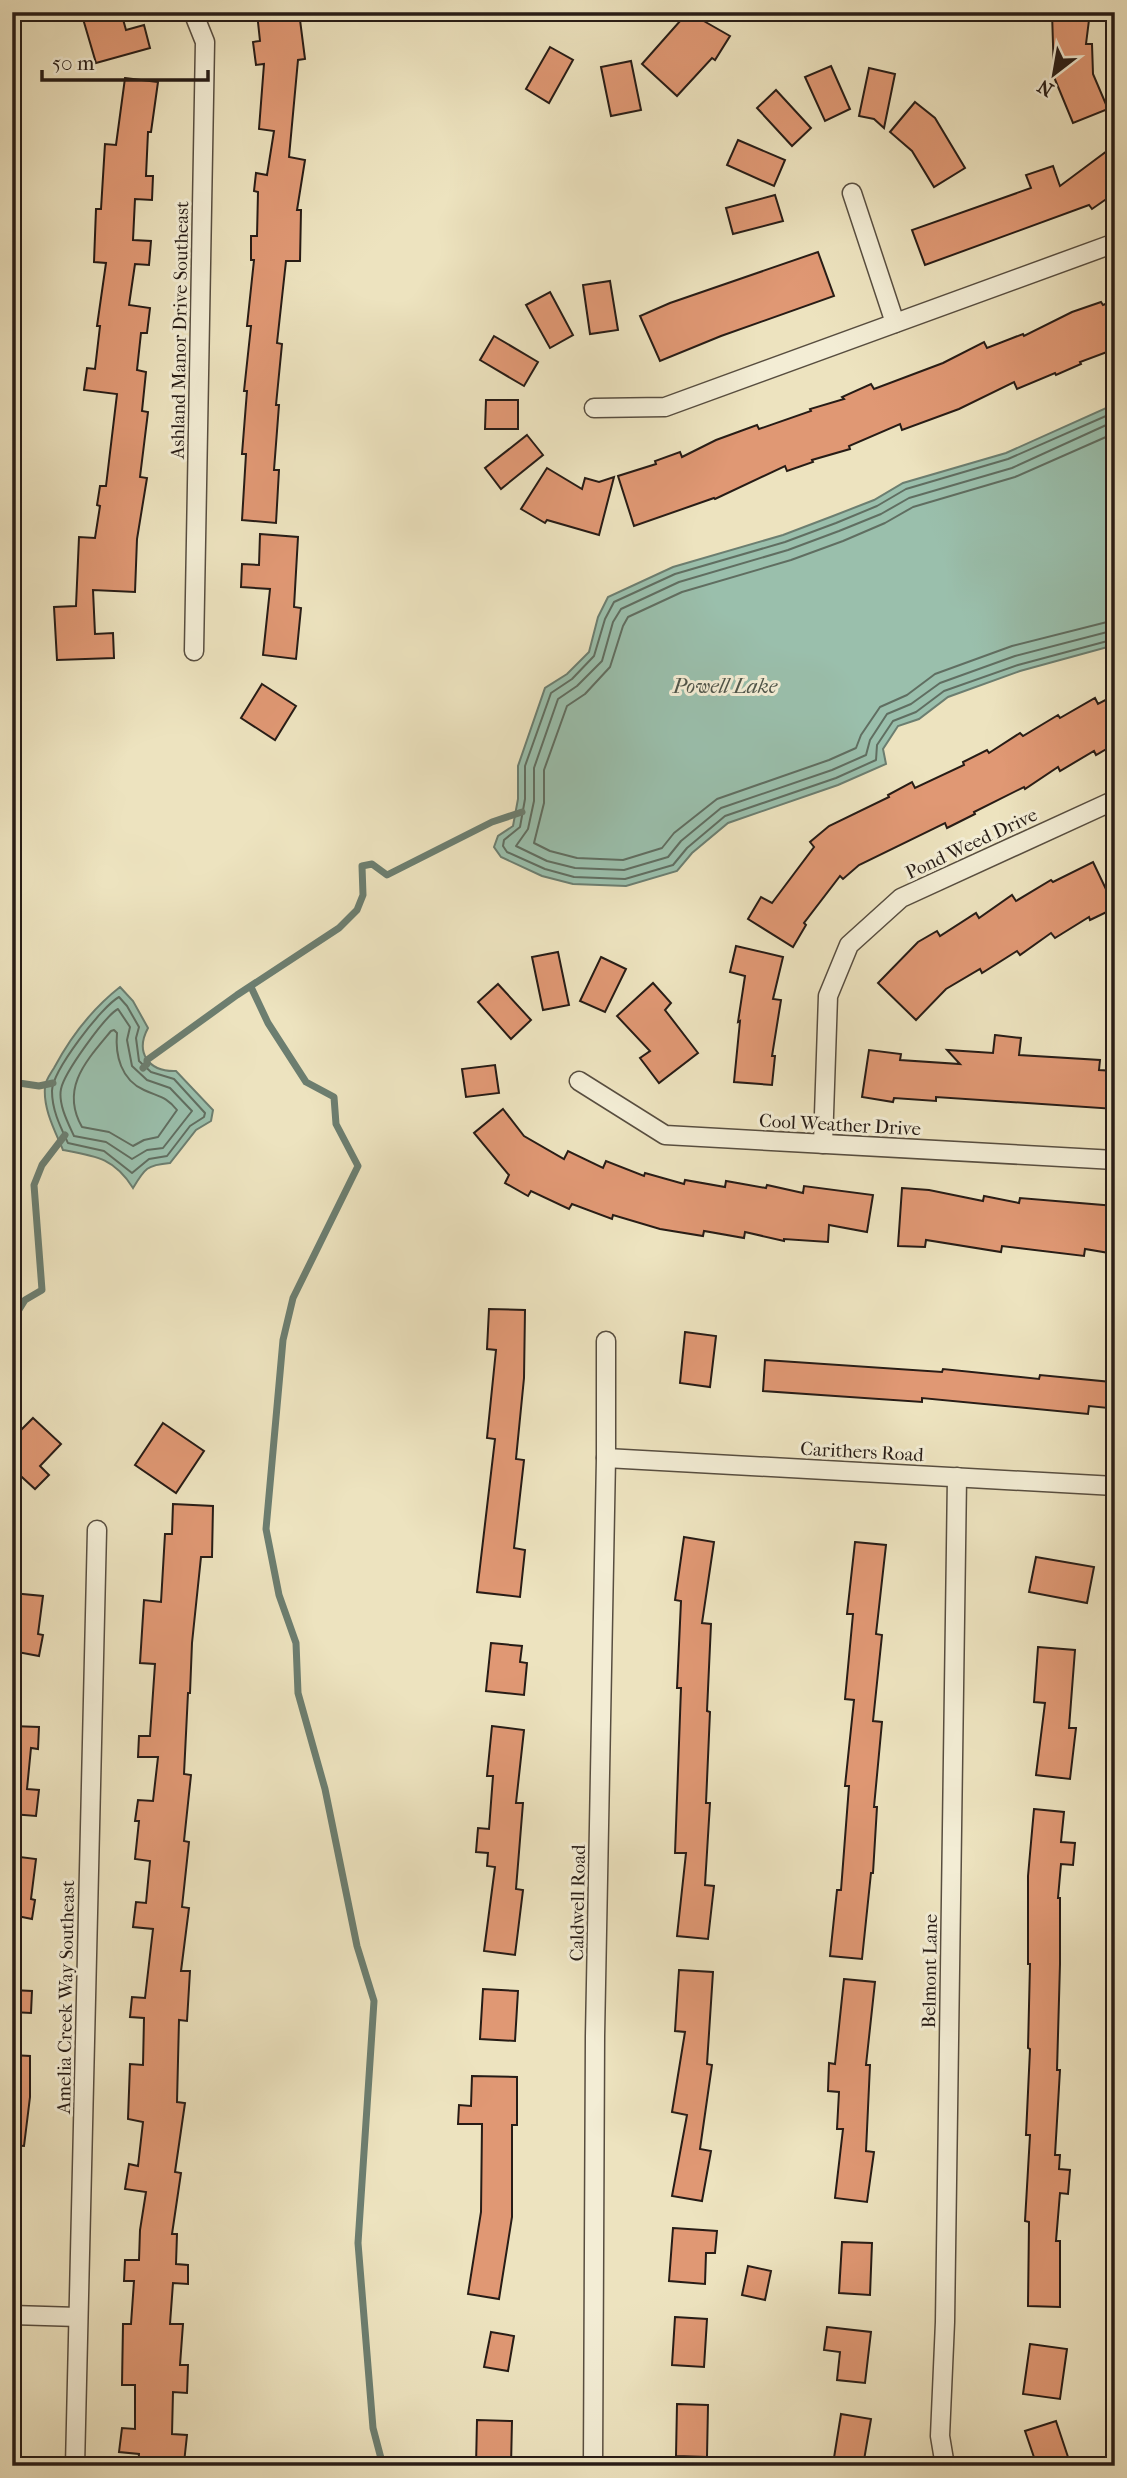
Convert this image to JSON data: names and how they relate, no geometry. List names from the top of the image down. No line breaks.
{"streets":{"street":["Ashland Manor Drive Southeast","Pond Weed Drive","Cool Weather Drive","Carithers Road","Caldwell Road","Belmont Lane","Amelia Creek Way Southeast"]},"crossings":[["Pond Weed Drive","Cool Weather Drive"],["Carithers Road","Caldwell Road"],["Carithers Road","Belmont Lane"]],"water":["Powell Lake"],"scale_bar":"50 m","north":"bottom left"}
